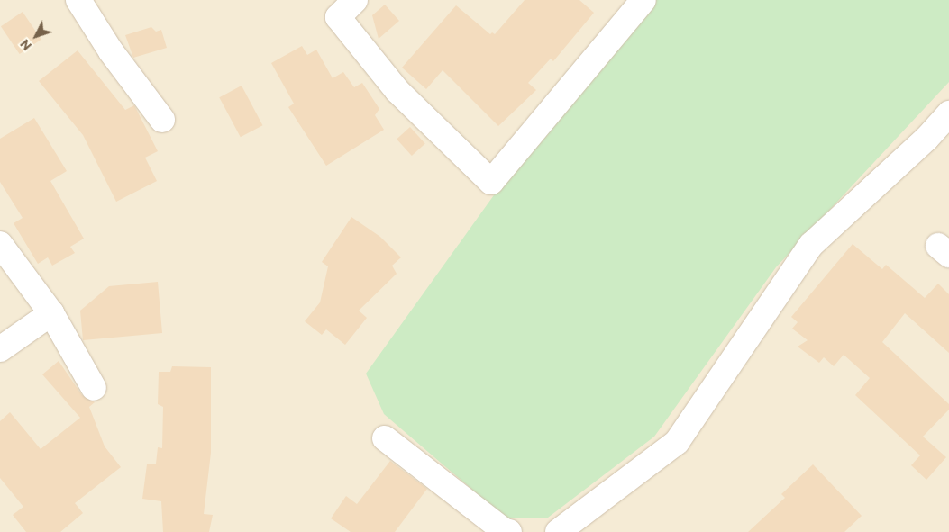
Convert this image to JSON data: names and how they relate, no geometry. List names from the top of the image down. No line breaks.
{"north":"bottom left"}
